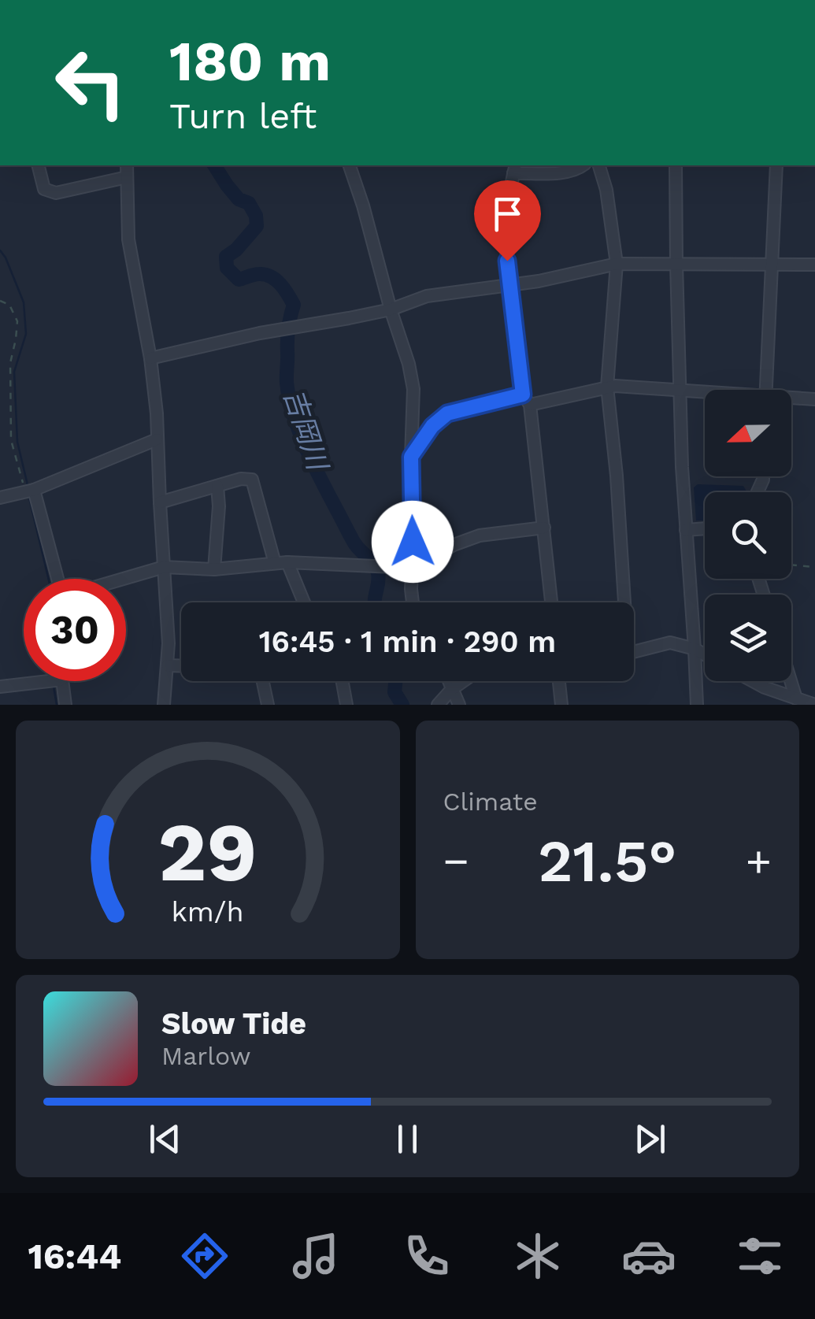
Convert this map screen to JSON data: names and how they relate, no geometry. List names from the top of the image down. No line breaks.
{"water":["吉岡川"],"north":"left","page":{"turn":["180 m","Turn left"],"limit":"30","trip":"16:45 · 1 min · 290 m","tile":"Climate","heat":["−","21.5°","+"],"song":["Slow Tide","Marlow"],"tabs":"16:44","gauge":["29","km/h"]}}
